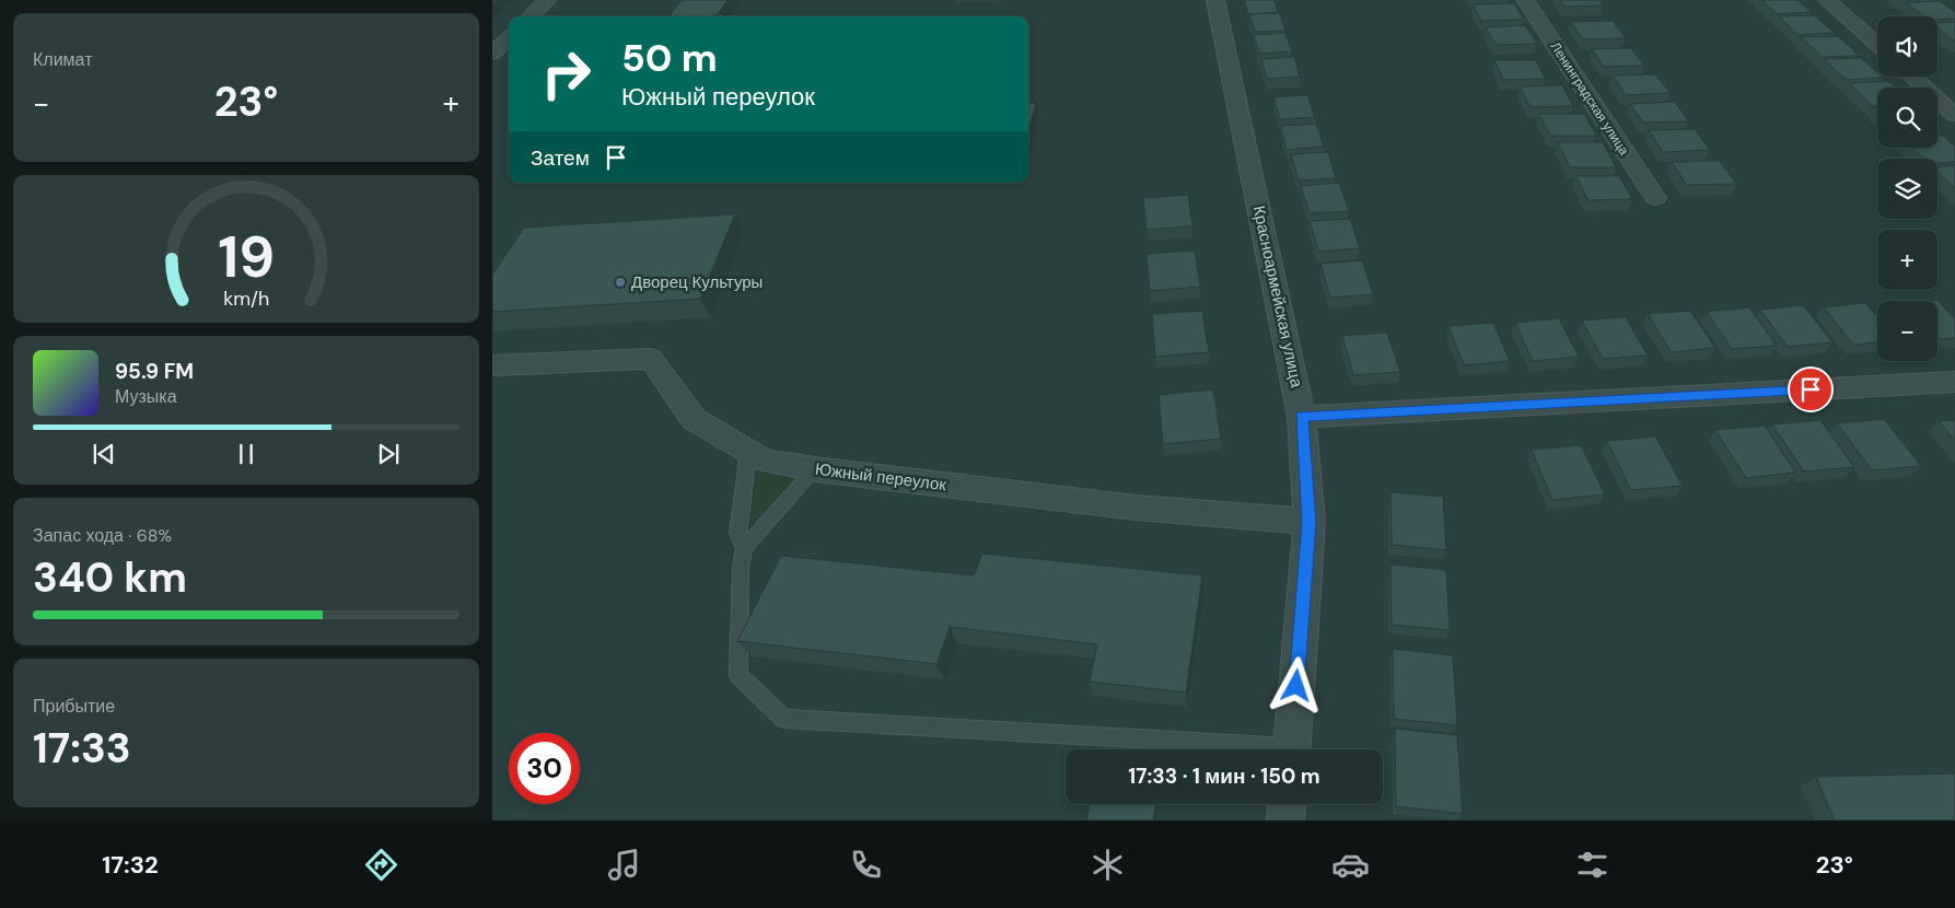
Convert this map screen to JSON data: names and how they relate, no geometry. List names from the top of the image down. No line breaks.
{"streets":{"street":["Ленинградская улица","Красноармейская улица","Южный переулок"]},"crossings":[["Красноармейская улица","Южный переулок"]],"places":["Дворец Культуры"],"page":{"tile":["Климат",["Запас хода · 68%","340 km"],["Прибытие","17:33"]],"map_buttons":["+","−"],"turn":["50 m","Южный переулок"],"heat":["−","23°","+"],"then":"Затем","song":["95.9 FM","Музыка"],"limit":"30","trip":"17:33 · 1 мин · 150 m","tabs":["17:32","23°"],"gauge":["19","km/h"]}}
